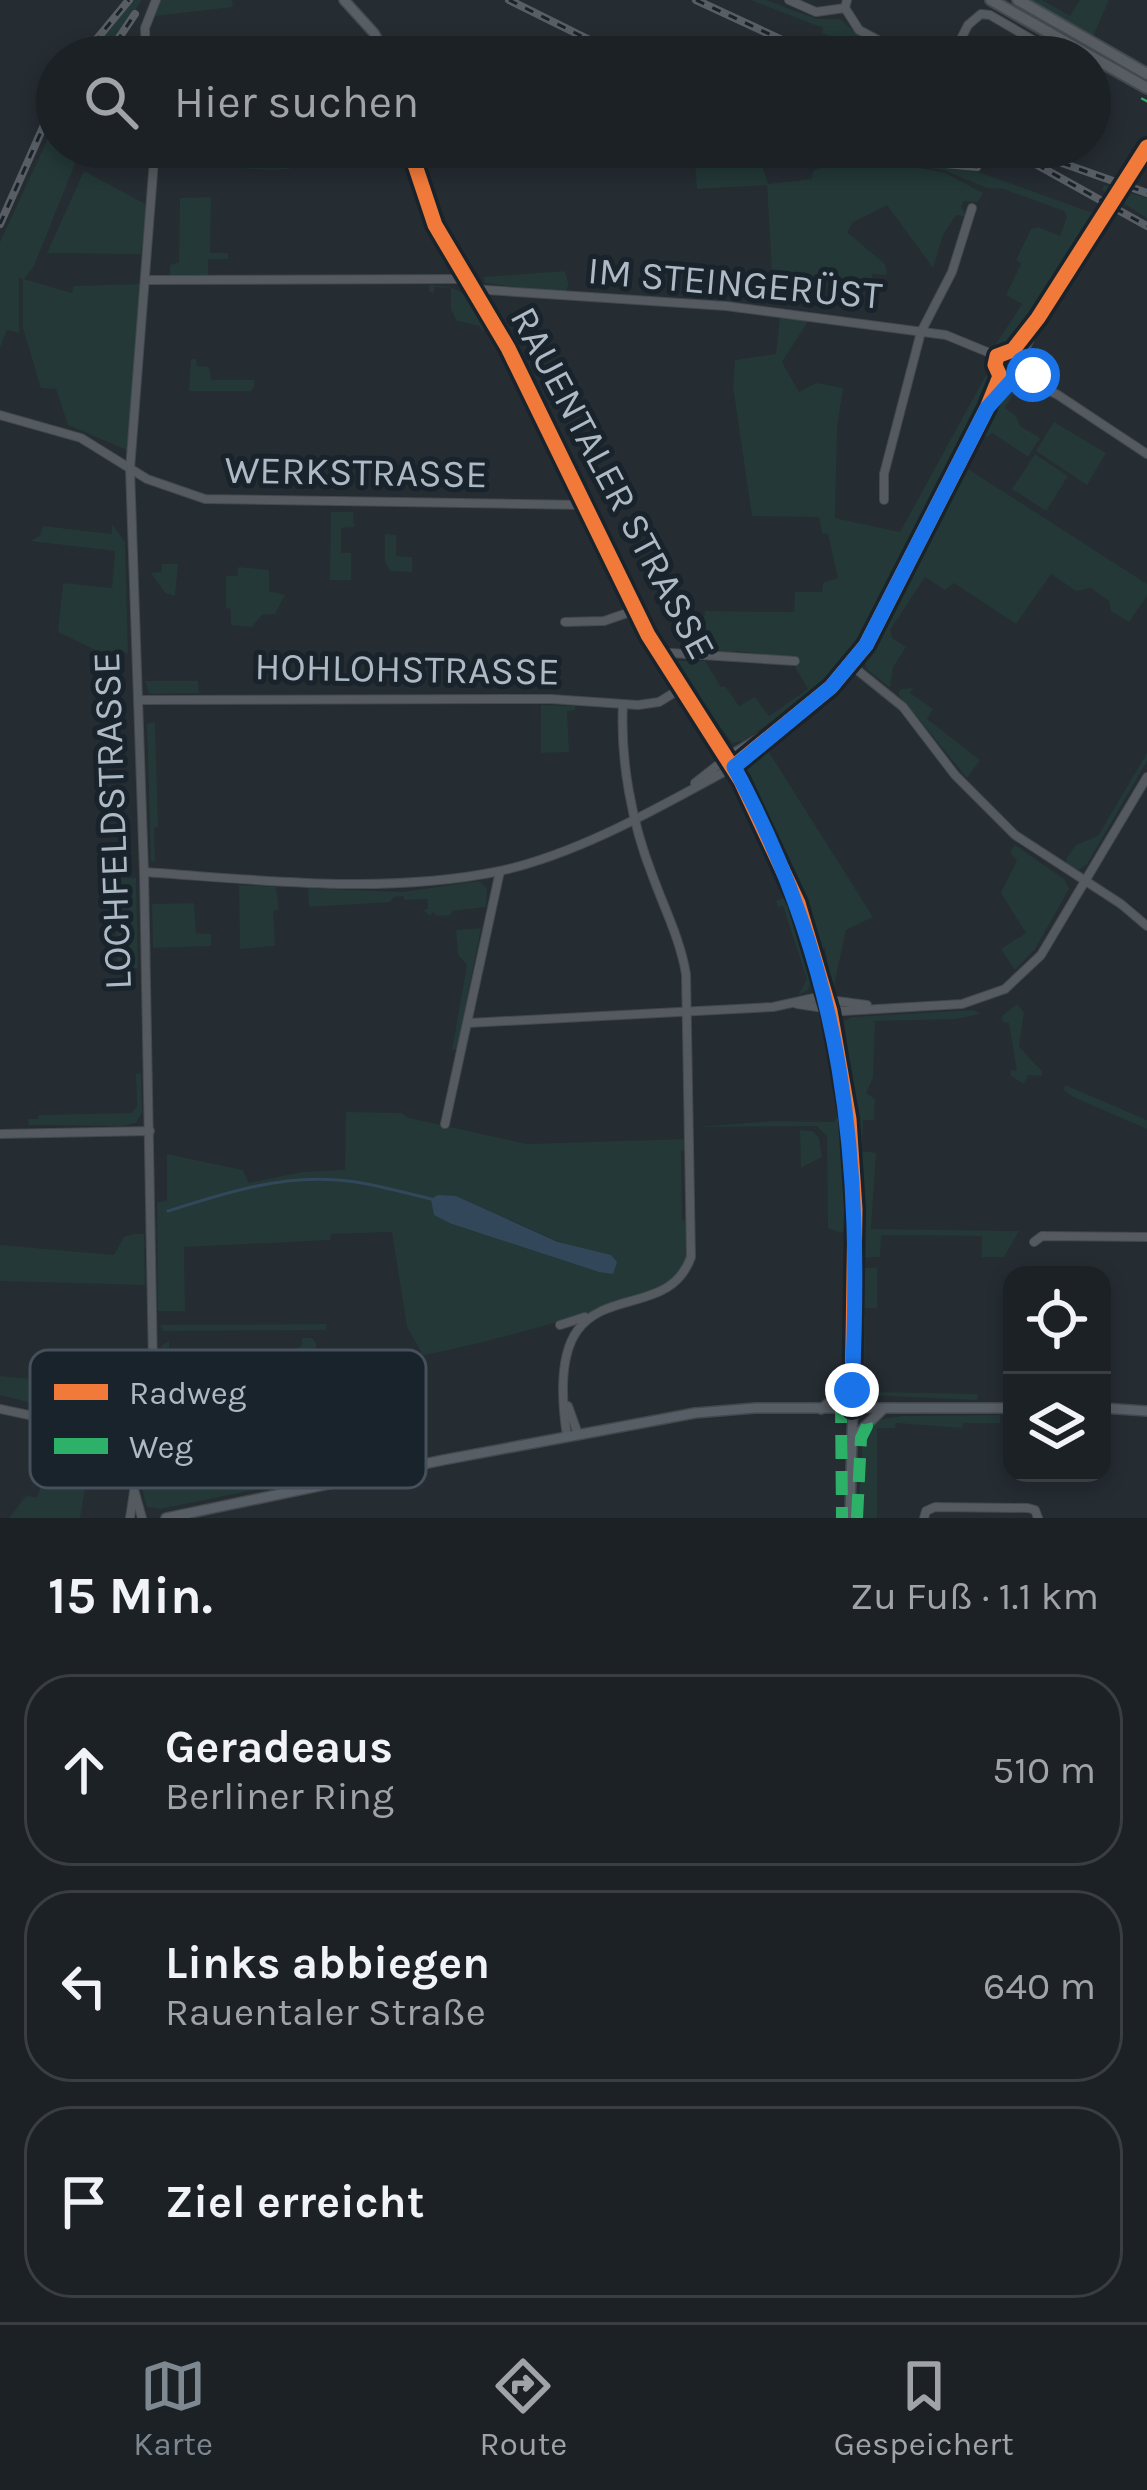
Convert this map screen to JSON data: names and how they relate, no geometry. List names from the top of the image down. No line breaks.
{"streets":{"street":["IM STEINGERÜST","WERKSTRASSE","RAUENTALER STRASSE","HOHLOHSTRASSE","LOCHFELDSTRASSE"]},"crossings":[["IM STEINGERÜST","RAUENTALER STRASSE"],["IM STEINGERÜST","LOCHFELDSTRASSE"],["WERKSTRASSE","RAUENTALER STRASSE"],["WERKSTRASSE","LOCHFELDSTRASSE"],["HOHLOHSTRASSE","LOCHFELDSTRASSE"]],"legend":["Radweg","Weg"],"page":{"search":"Hier suchen","heading":["15 Min.","Zu Fuß · 1.1 km"],"list":[["Geradeaus","Berliner Ring","510 m"],["Links abbiegen","Rauentaler Straße","640 m"],"Ziel erreicht"],"nav":["Karte","Route","Gespeichert"]}}
